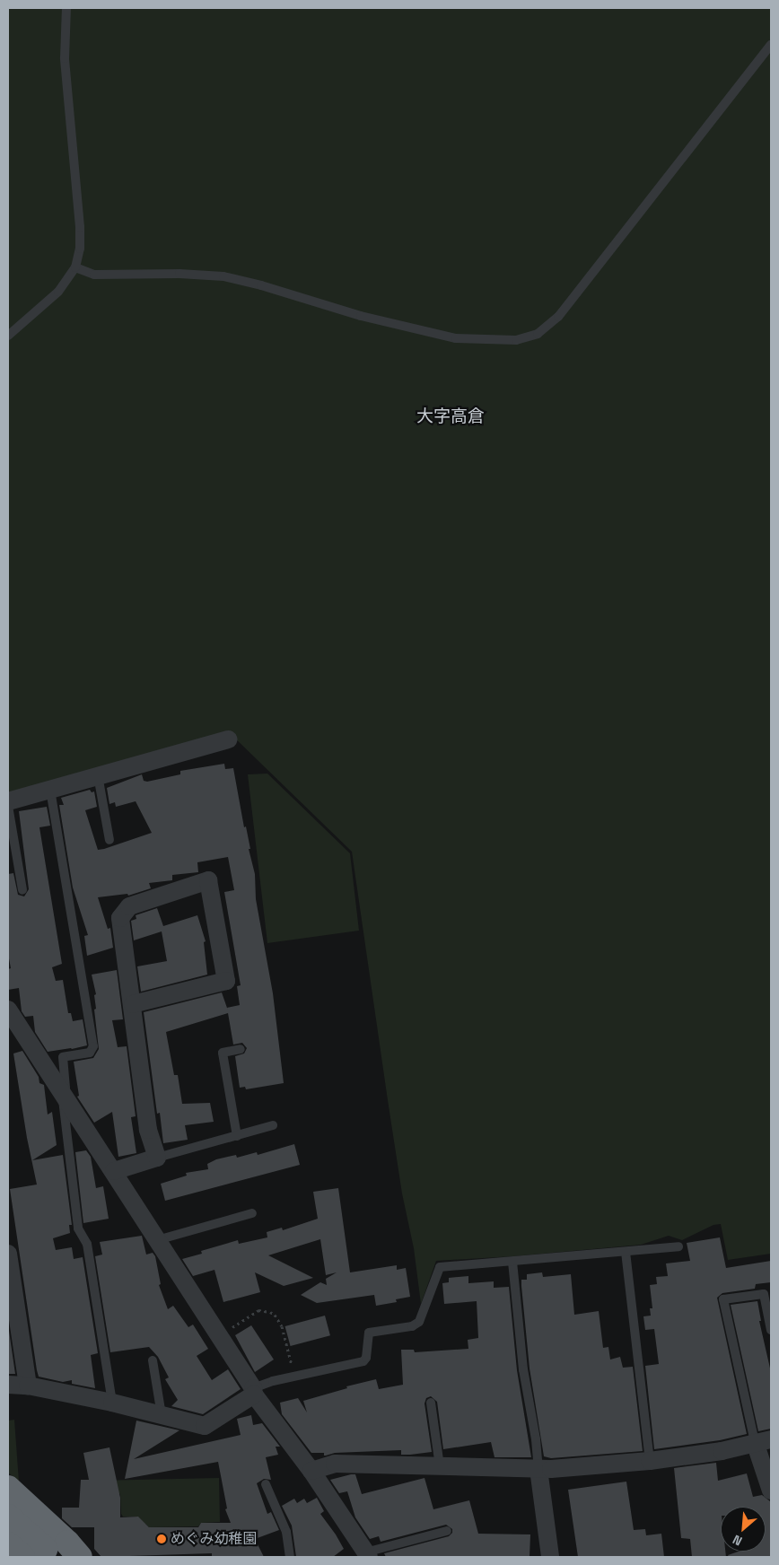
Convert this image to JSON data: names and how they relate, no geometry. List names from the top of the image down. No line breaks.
{"districts":["大字高倉"],"places":["めぐみ幼稚園"],"north":"bottom left"}
